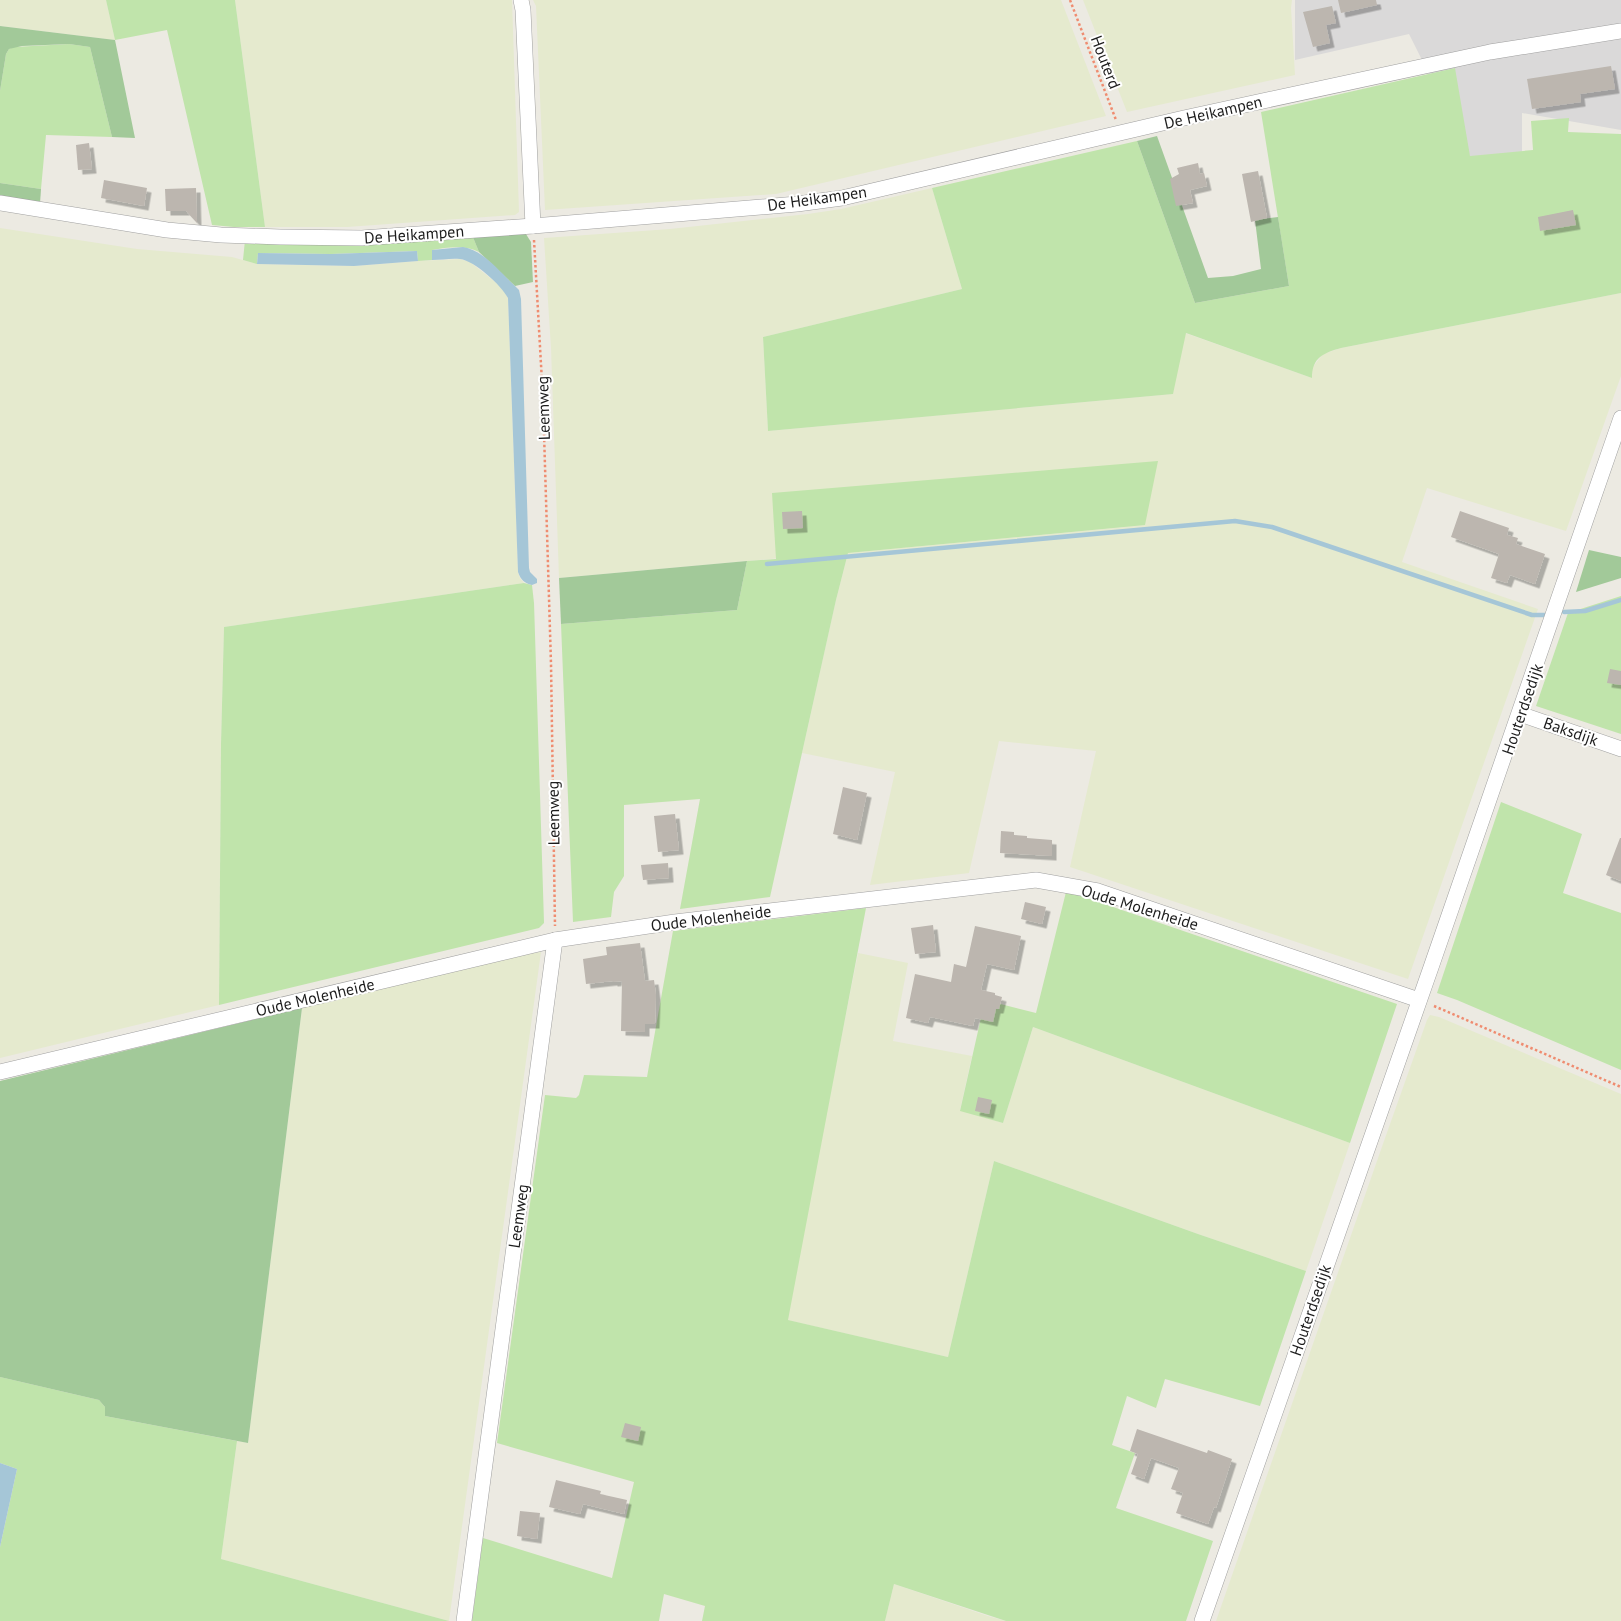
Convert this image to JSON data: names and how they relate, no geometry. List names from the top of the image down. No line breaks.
{"streets":{"street":["De Heikampen","Leemweg","Houterdsedijk","Baksdijk","Oude Molenheide"],"path":["Houterd"]},"crossings":[["Houterd","De Heikampen"],["De Heikampen","Leemweg"],["Leemweg","Oude Molenheide"],["Houterdsedijk","Baksdijk"],["Houterdsedijk","Oude Molenheide"]]}
